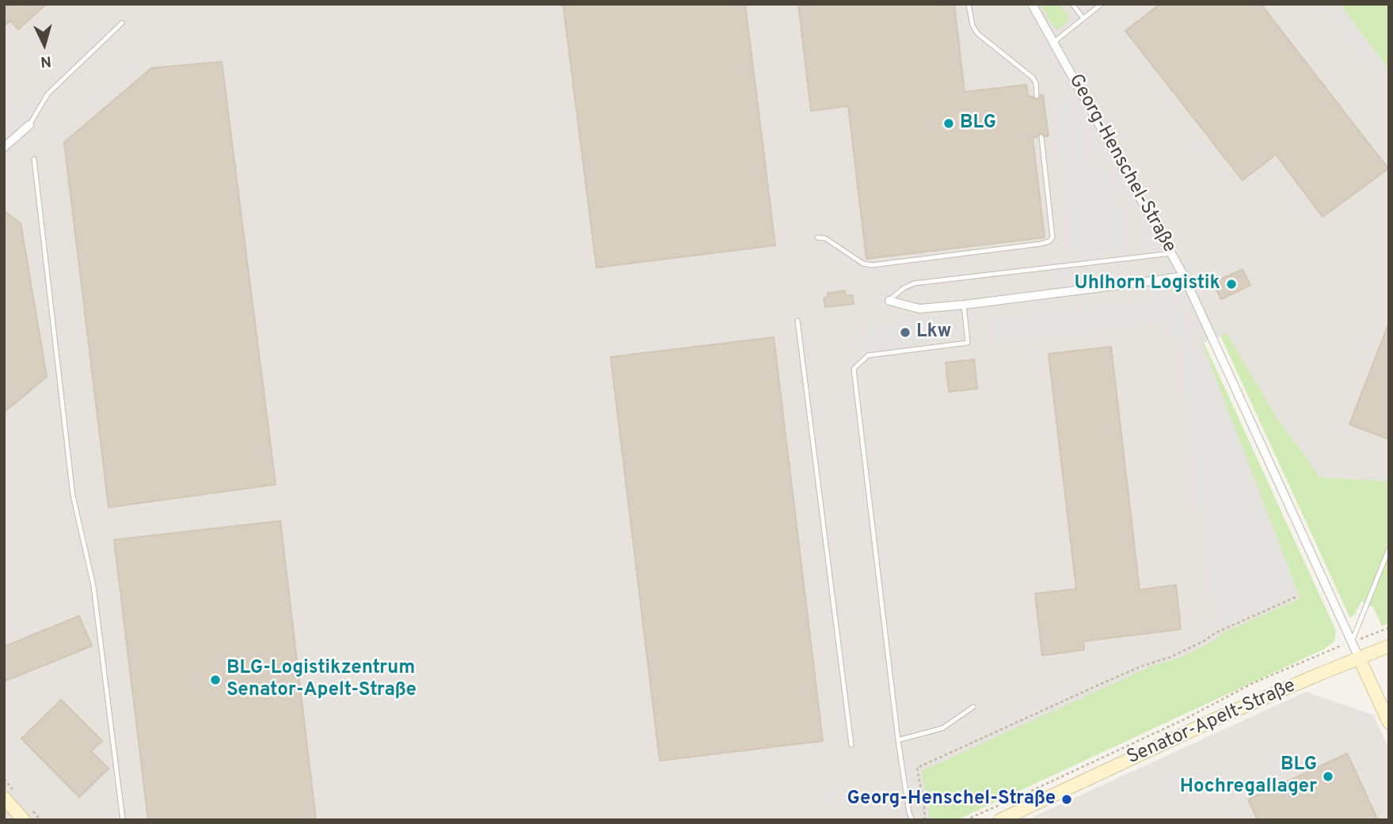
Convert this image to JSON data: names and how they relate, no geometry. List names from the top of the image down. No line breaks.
{"streets":{"street":["Georg-Henschel-Straße","Senator-Apelt-Straße"]},"crossings":[["Georg-Henschel-Straße","Senator-Apelt-Straße"]],"places":["BLG","Uhlhorn Logistik","Lkw","BLG-Logistikzentrum Senator-Apelt-Straße","BLG Hochregallager","Georg-Henschel-Straße"],"north":"bottom"}
